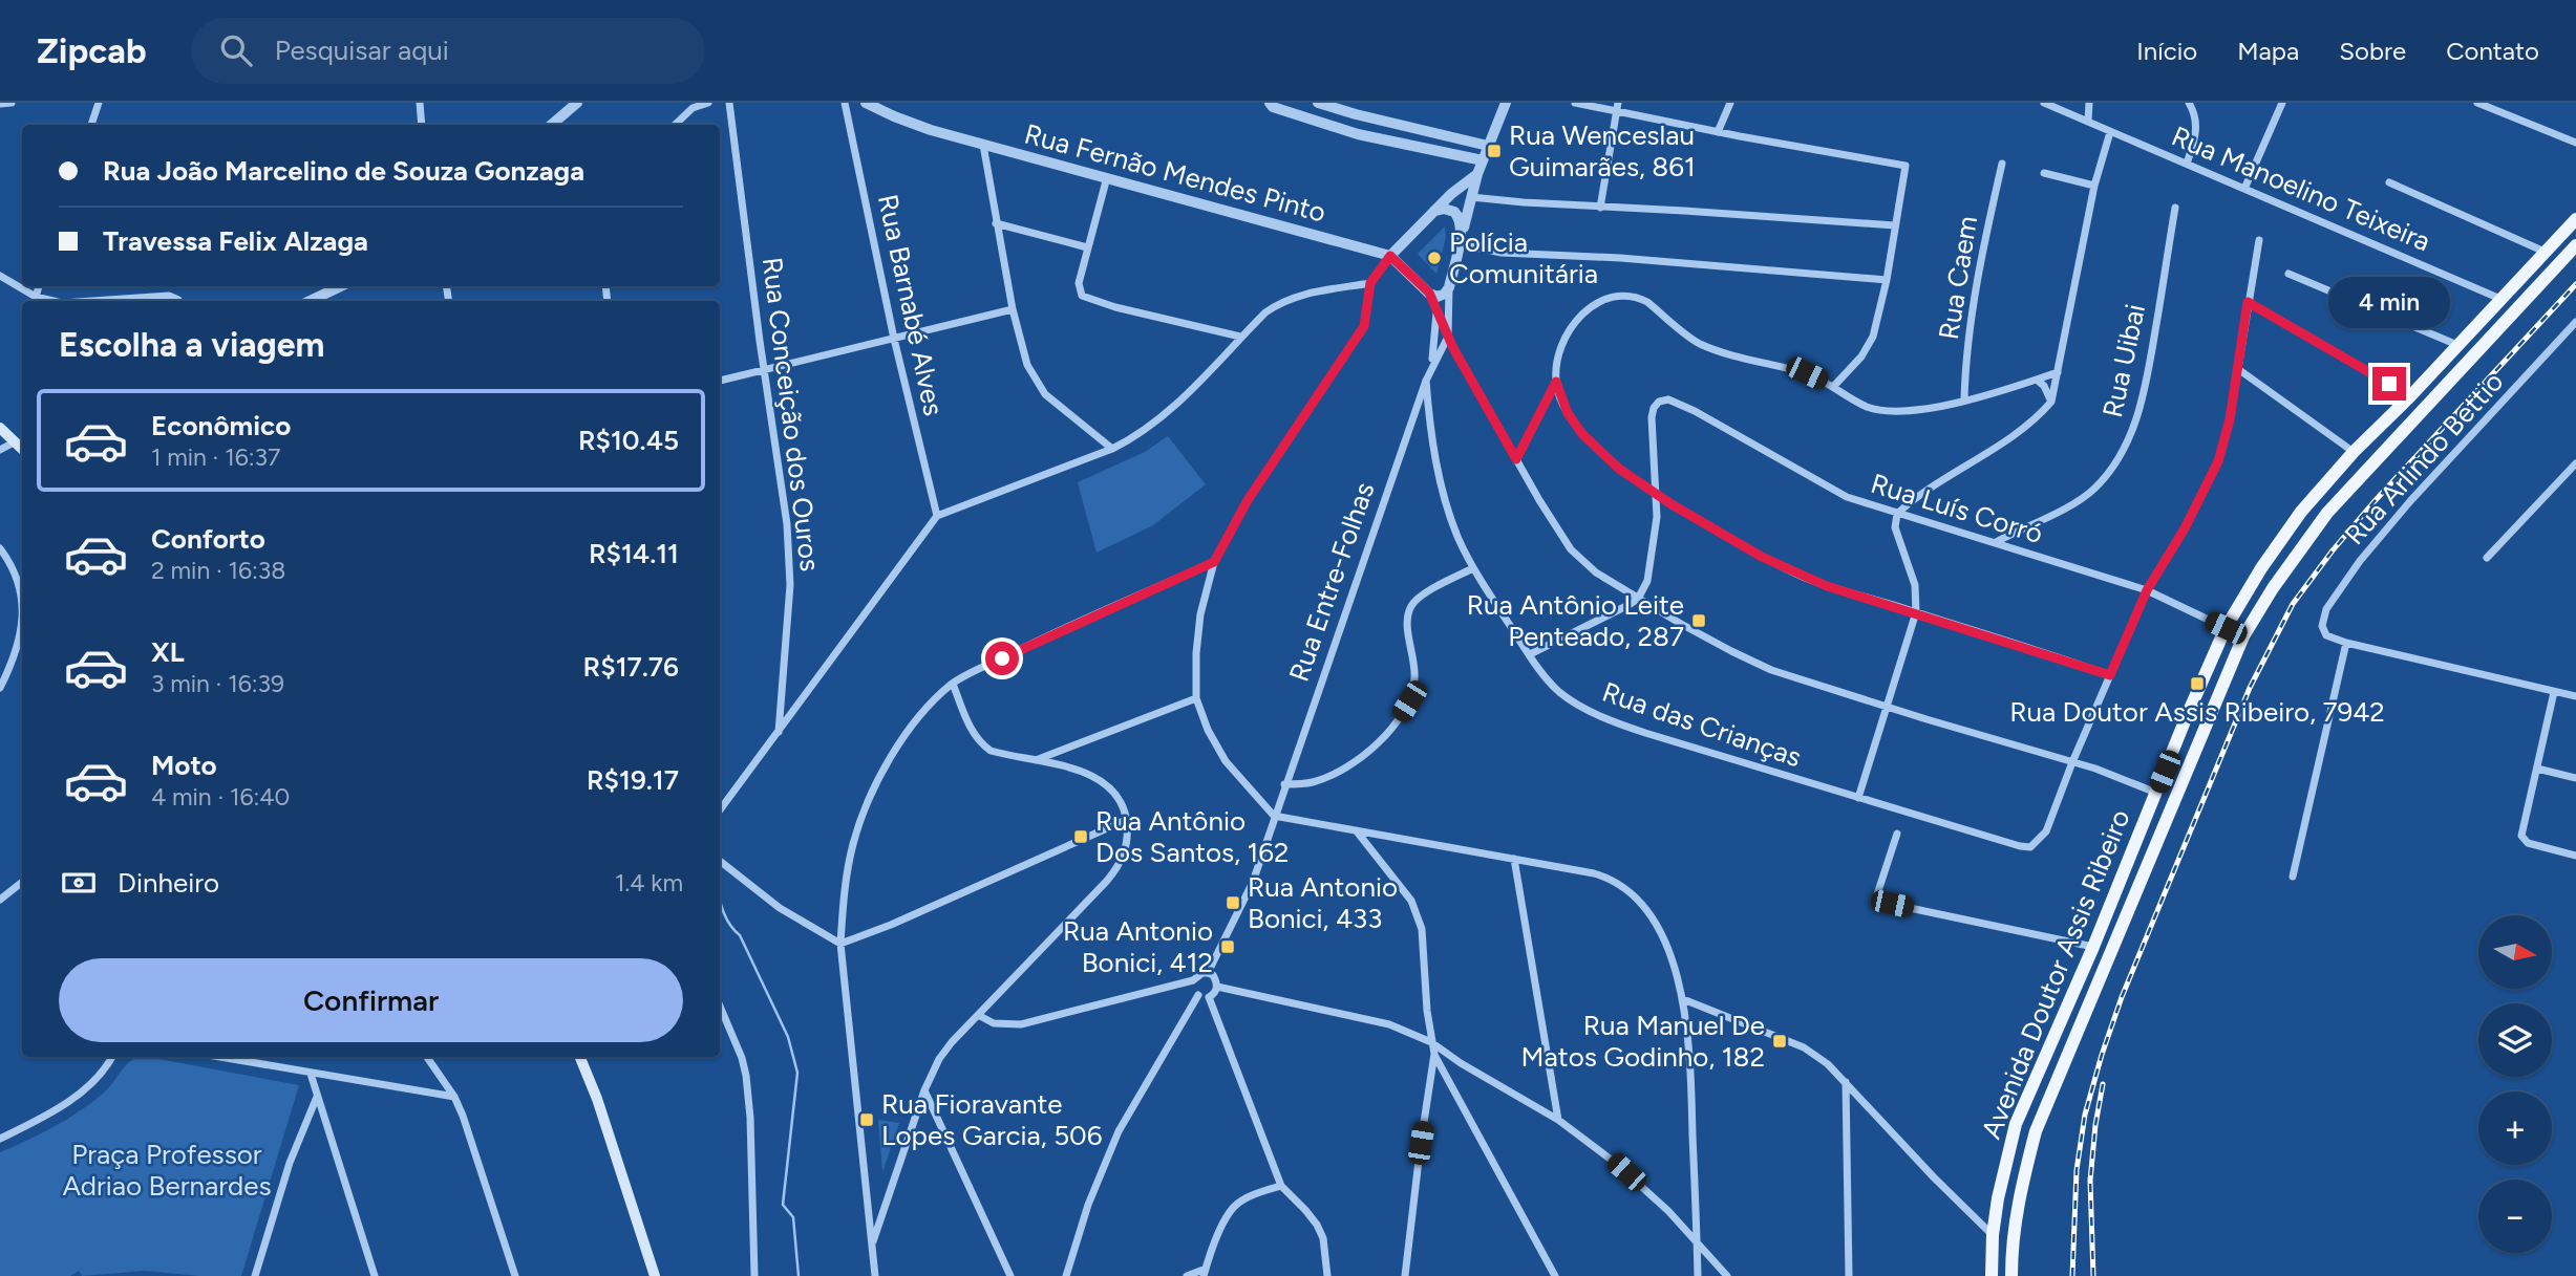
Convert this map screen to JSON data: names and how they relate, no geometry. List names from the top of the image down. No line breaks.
{"streets":{"main road":["Avenida Doutor Assis Ribeiro"],"street":["Rua Fernão Mendes Pinto","Rua Manoelino Teixeira","Rua Caem","Rua Barnabé Alves","Rua Uibai","Rua Conceição dos Ouros","Rua Arlindo Bettio","Rua Luís Corró","Rua Entre-Folhas","Rua das Crianças"]},"crossings":[["Rua Manoelino Teixeira","Avenida Doutor Assis Ribeiro"],["Rua Uibai","Rua Luís Corró"],["Rua Luís Corró","Avenida Doutor Assis Ribeiro"],["Rua Entre-Folhas","Rua das Crianças"]],"parks":["Praça Professor Adriao Bernardes"],"places":{"transit":["Rua Wenceslau Guimarães, 861","Rua Antônio Leite Penteado, 287","Rua Doutor Assis Ribeiro, 7942","Rua Antônio Dos Santos, 162","Rua Antonio Bonici, 433","Rua Antonio Bonici, 412","Rua Manuel De Matos Godinho, 182","Rua Fioravante Lopes Garcia, 506"],"other":["Polícia Comunitária"]},"north":"right","page":{"header":"Zipcab","search":"Pesquisar aqui","nav":["Início","Mapa","Sobre","Contato"],"banner":["Rua João Marcelino de Souza Gonzaga","Travessa Felix Alzaga"],"bubble":"4 min","heading":"Escolha a viagem","list":[{"name":"Econômico","note":"1 min · 16:37","value":"R$10.45"},{"name":"Conforto","note":"2 min · 16:38","value":"R$14.11"},{"name":"XL","note":"3 min · 16:39","value":"R$17.76"},{"name":"Moto","note":"4 min · 16:40","value":"R$19.17"}],"pay":["Dinheiro","1.4 km"],"map_buttons":["+","−"],"buttons":"Confirmar"}}
